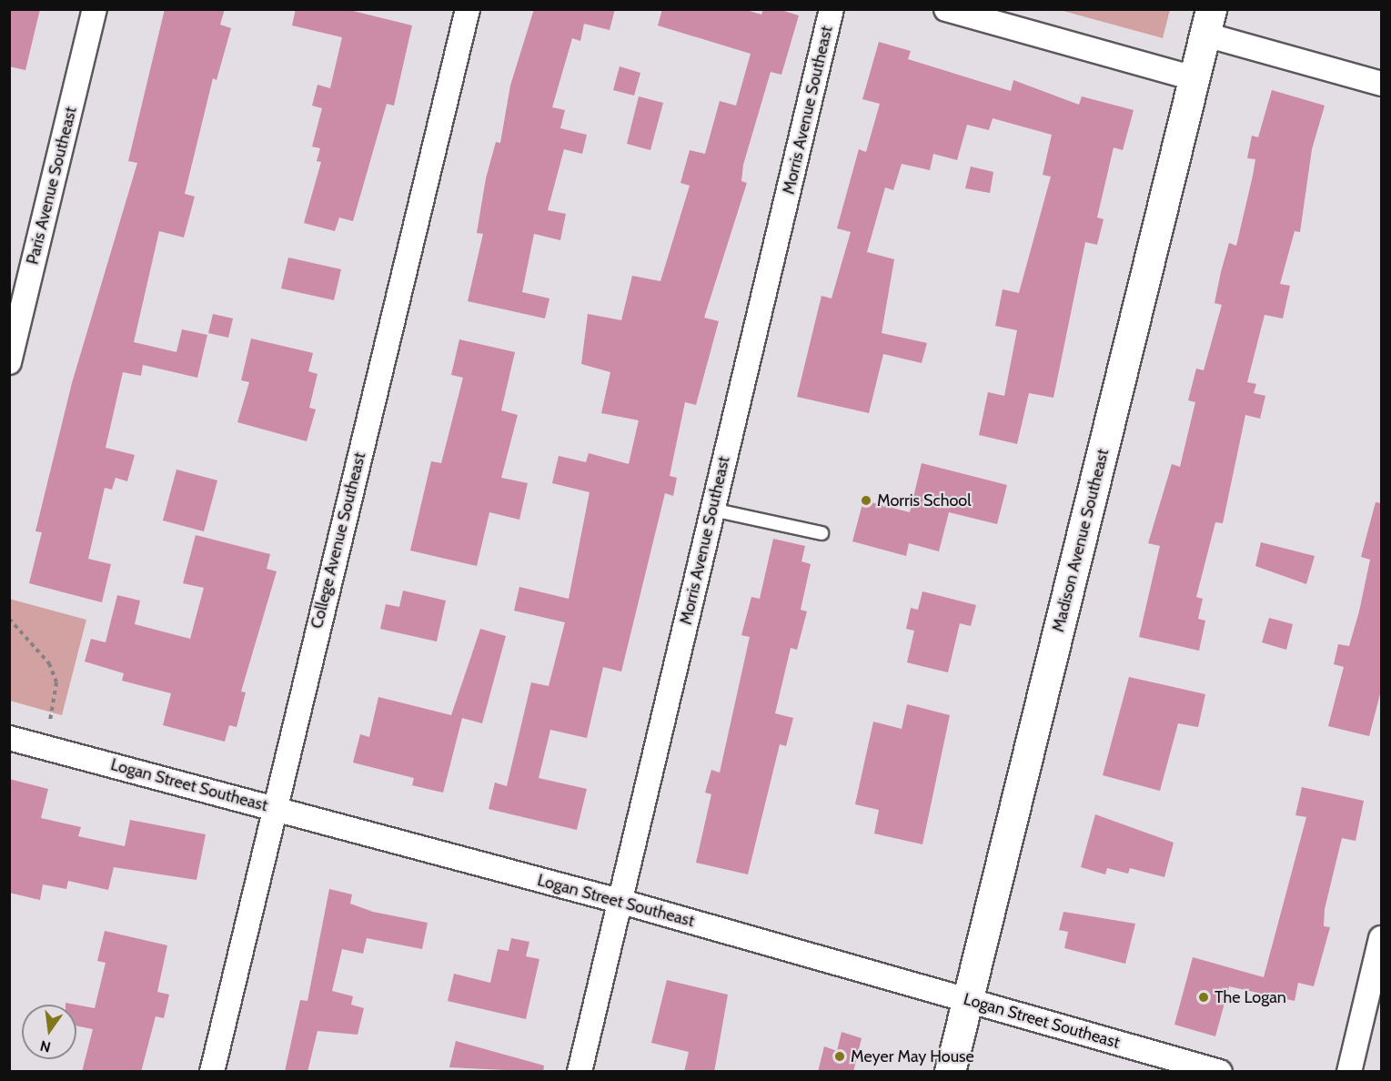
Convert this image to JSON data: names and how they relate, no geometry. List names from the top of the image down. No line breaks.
{"streets":{"street":["Morris Avenue Southeast","Paris Avenue Southeast","College Avenue Southeast","Madison Avenue Southeast","Logan Street Southeast"]},"crossings":[["Morris Avenue Southeast","Logan Street Southeast"],["College Avenue Southeast","Logan Street Southeast"],["Madison Avenue Southeast","Logan Street Southeast"]],"places":["Morris School","The Logan","Meyer May House"],"north":"bottom"}
